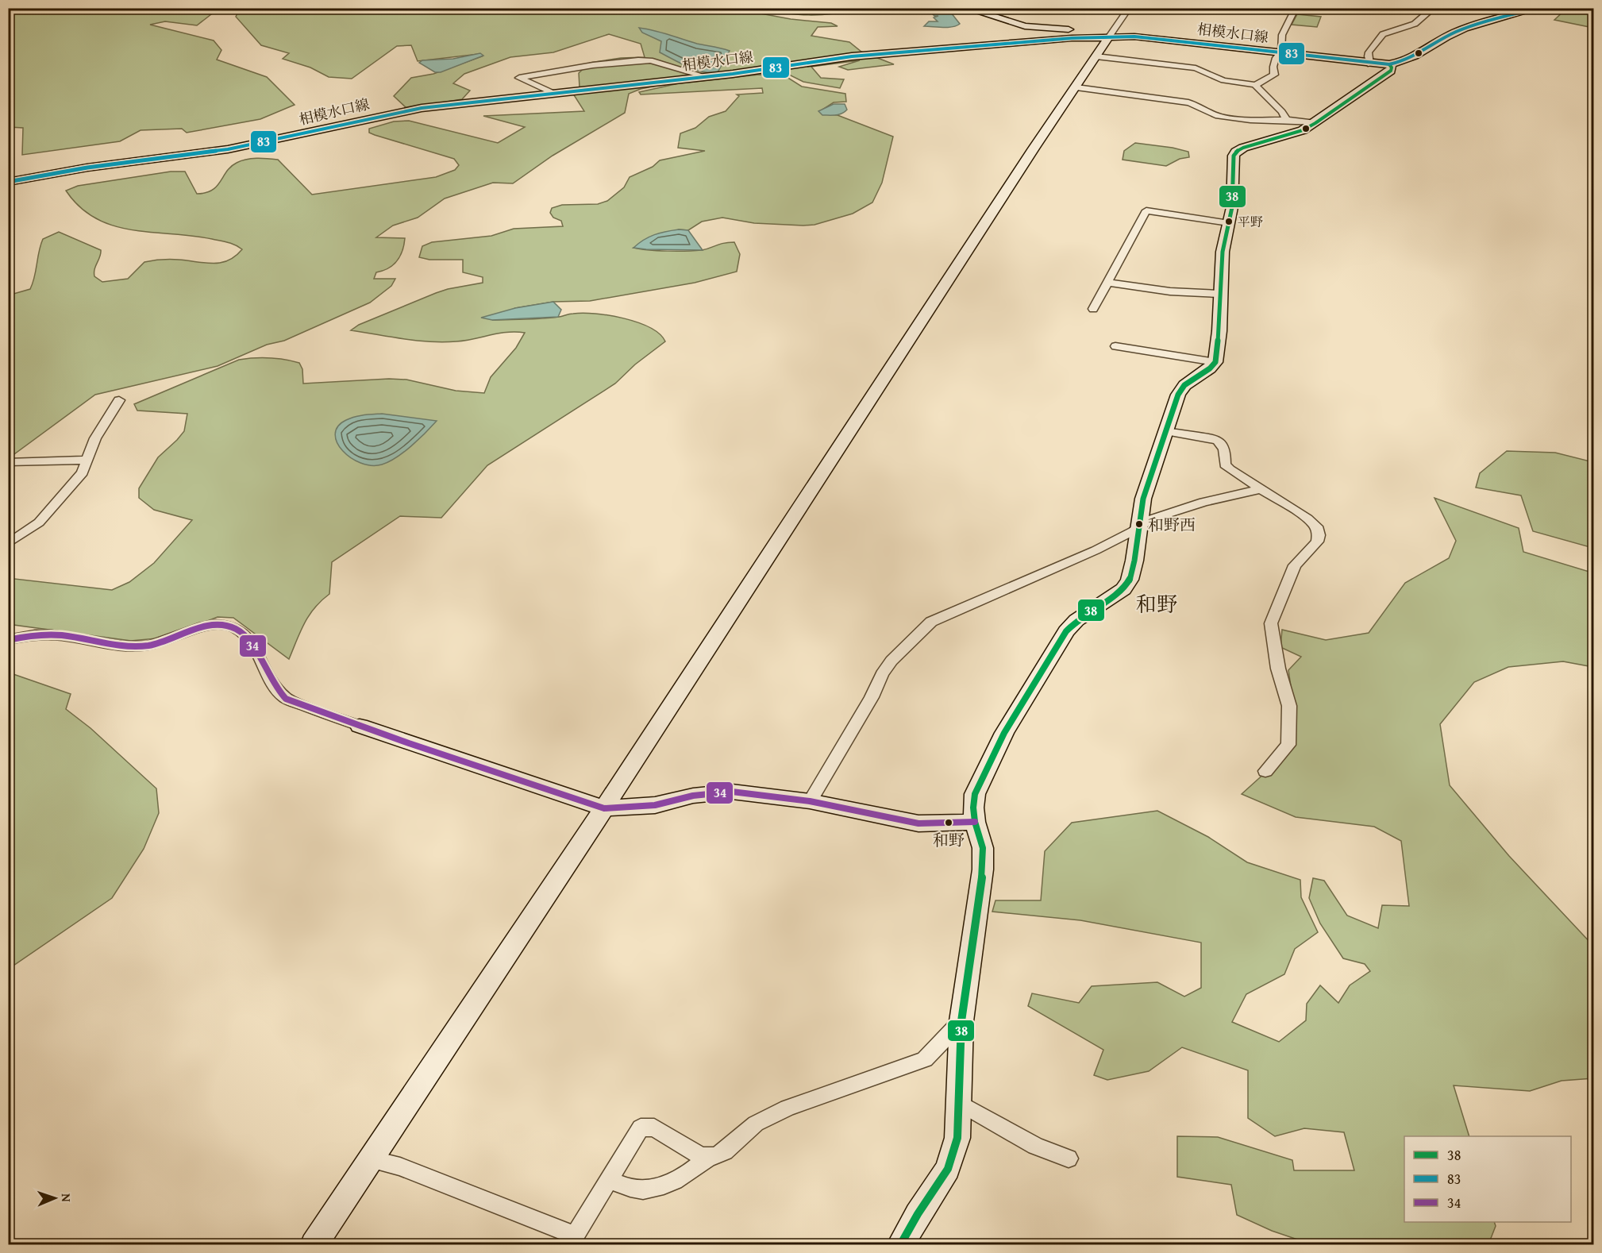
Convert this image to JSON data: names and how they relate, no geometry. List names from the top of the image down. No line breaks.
{"streets":{"main road":["相模水口線"]},"districts":["和野"],"places":["平野","和野西","和野"],"lines":["transit line 83","transit line 38","transit line 34"],"legend":["38","83","34"],"north":"right"}
